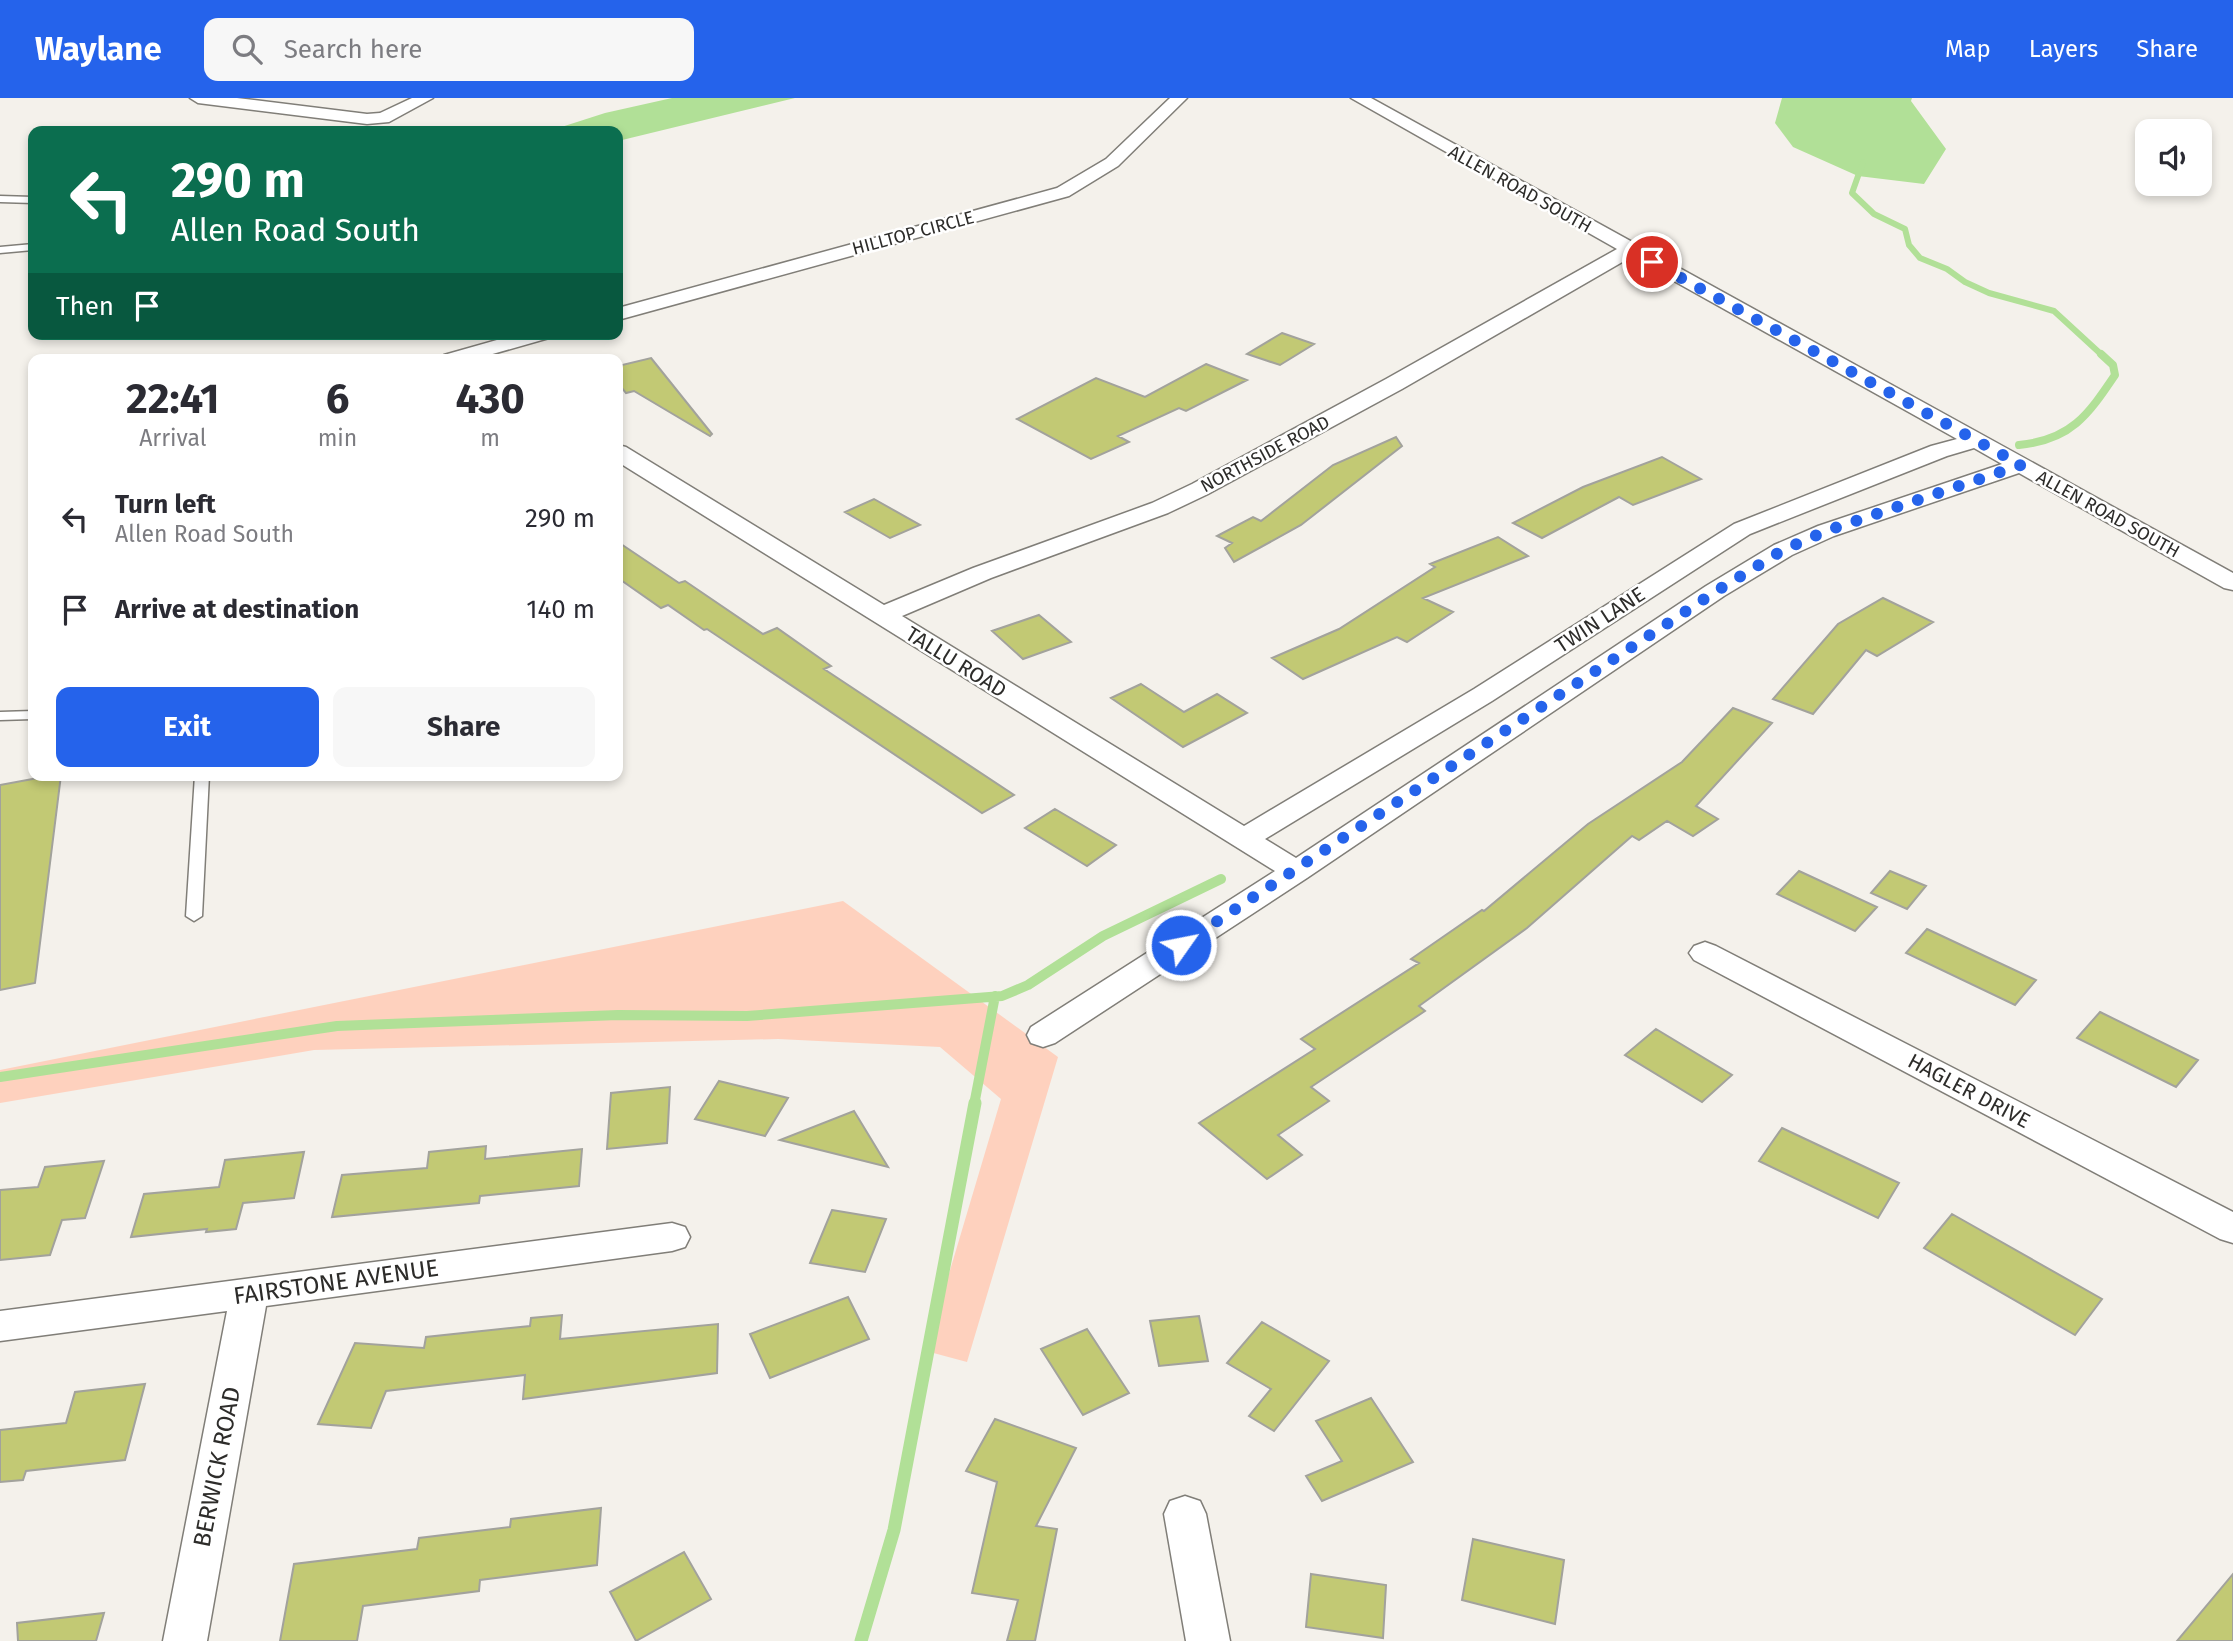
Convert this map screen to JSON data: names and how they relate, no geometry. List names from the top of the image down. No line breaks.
{"streets":{"street":["ALLEN ROAD SOUTH","HILLTOP CIRCLE","NORTHSIDE ROAD","TWIN LANE","TALLU ROAD","HAGLER DRIVE","FAIRSTONE AVENUE","BERWICK ROAD"]},"crossings":[["ALLEN ROAD SOUTH","NORTHSIDE ROAD"],["ALLEN ROAD SOUTH","TWIN LANE"],["NORTHSIDE ROAD","TALLU ROAD"],["TWIN LANE","TALLU ROAD"],["FAIRSTONE AVENUE","BERWICK ROAD"]],"page":{"header":"Waylane","search":"Search here","nav":["Map","Layers","Share"],"turn":["290 m","Allen Road South"],"then":"Then","eta":["22:41","Arrival","6","min","430","m"],"list":[{"name":"Turn left","note":"Allen Road South","value":"290 m"},{"name":"Arrive at destination","value":"140 m"}],"buttons":["Exit","Share"]}}
